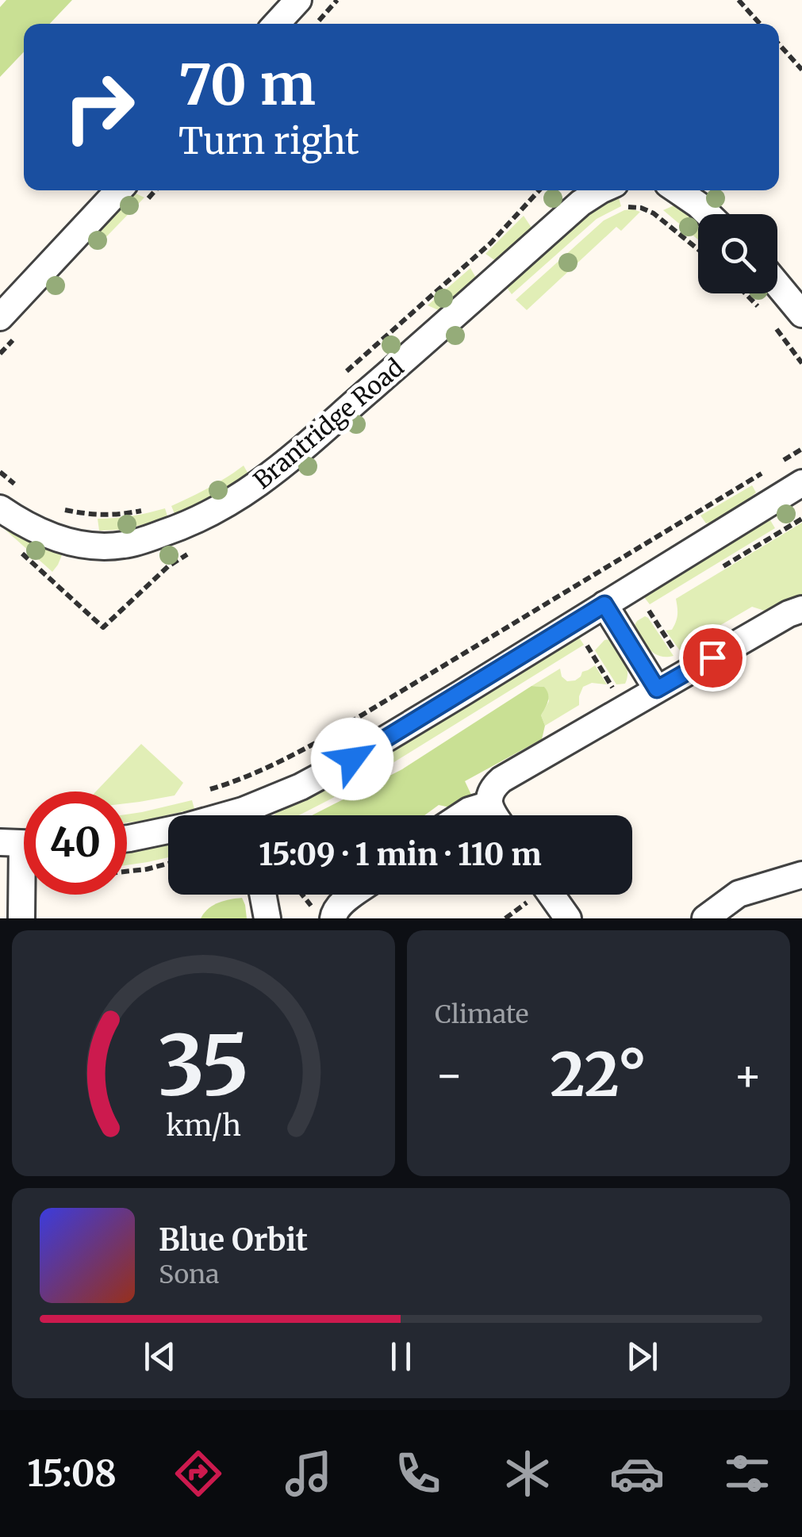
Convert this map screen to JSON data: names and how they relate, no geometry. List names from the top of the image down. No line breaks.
{"streets":{"street":["Brantridge Road"]},"page":{"turn":["70 m","Turn right"],"limit":"40","trip":"15:09 · 1 min · 110 m","tile":"Climate","heat":["−","22°","+"],"song":["Blue Orbit","Sona"],"tabs":"15:08","gauge":["35","km/h"]}}
